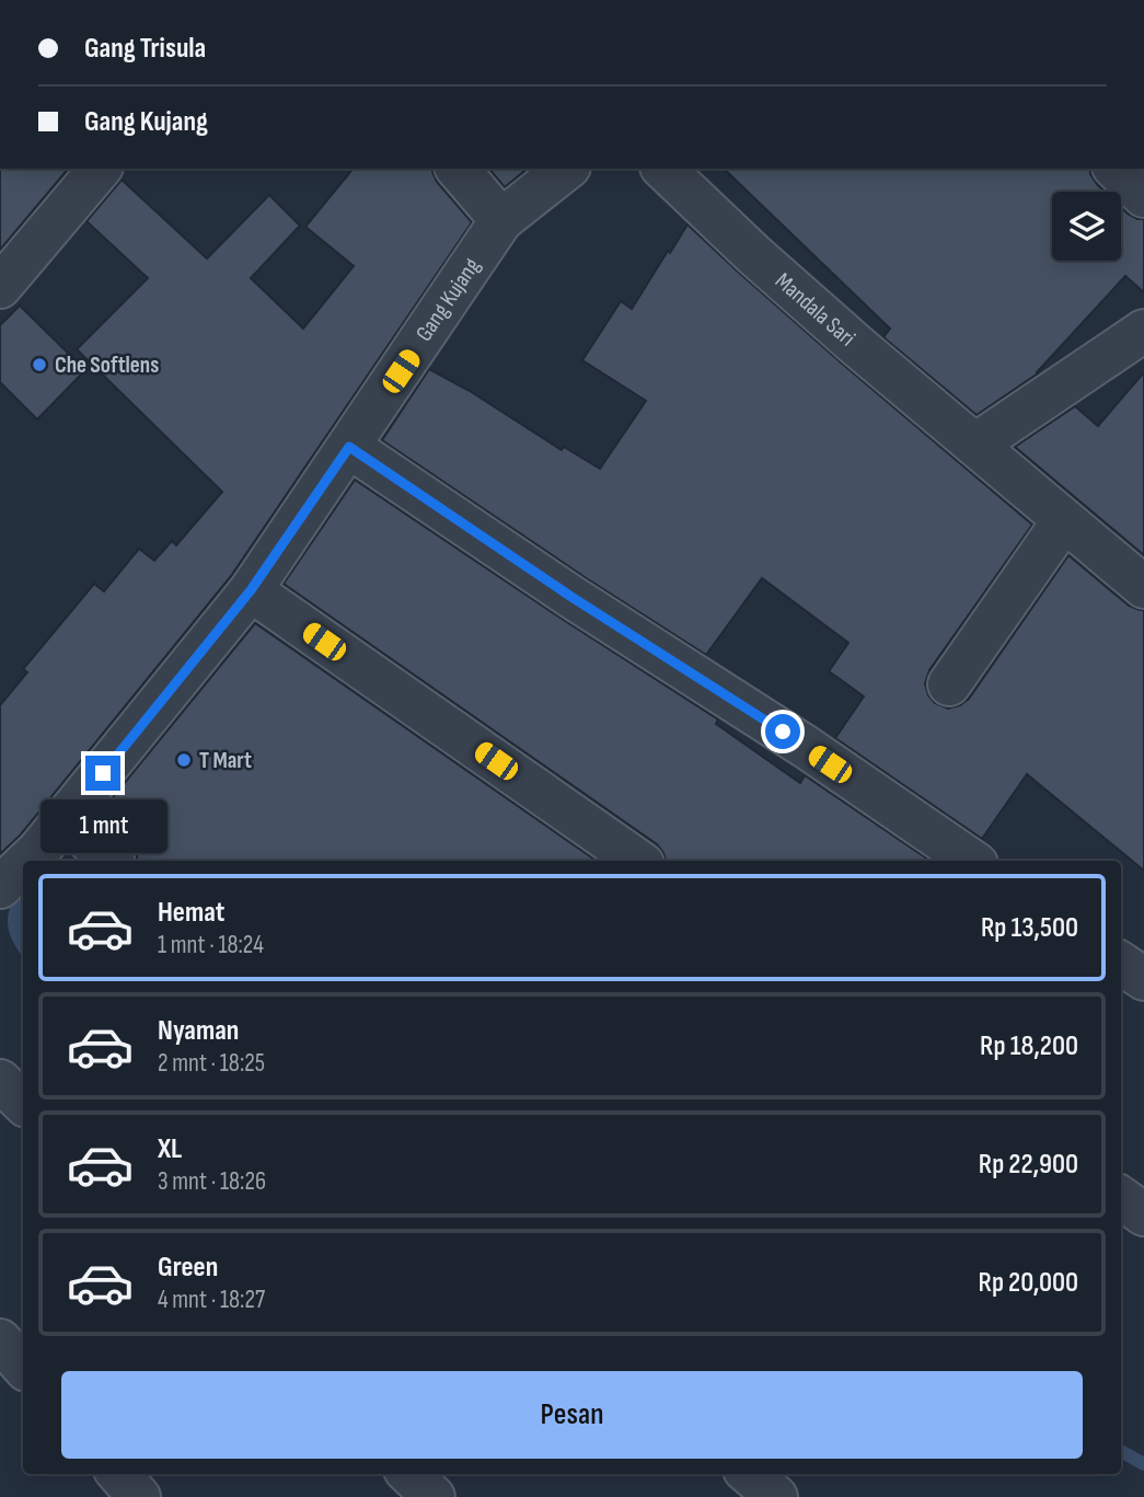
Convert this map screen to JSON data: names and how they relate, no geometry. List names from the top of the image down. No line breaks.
{"streets":{"street":["Gang Kujang","Mandala Sari"]},"places":["Che Softlens","T Mart"],"page":{"banner":["Gang Trisula","Gang Kujang"],"bubble":"1 mnt","list":[{"name":"Hemat","note":"1 mnt · 18:24","value":"Rp 13,500"},{"name":"Nyaman","note":"2 mnt · 18:25","value":"Rp 18,200"},{"name":"XL","note":"3 mnt · 18:26","value":"Rp 22,900"},{"name":"Green","note":"4 mnt · 18:27","value":"Rp 20,000"}],"buttons":"Pesan"}}
